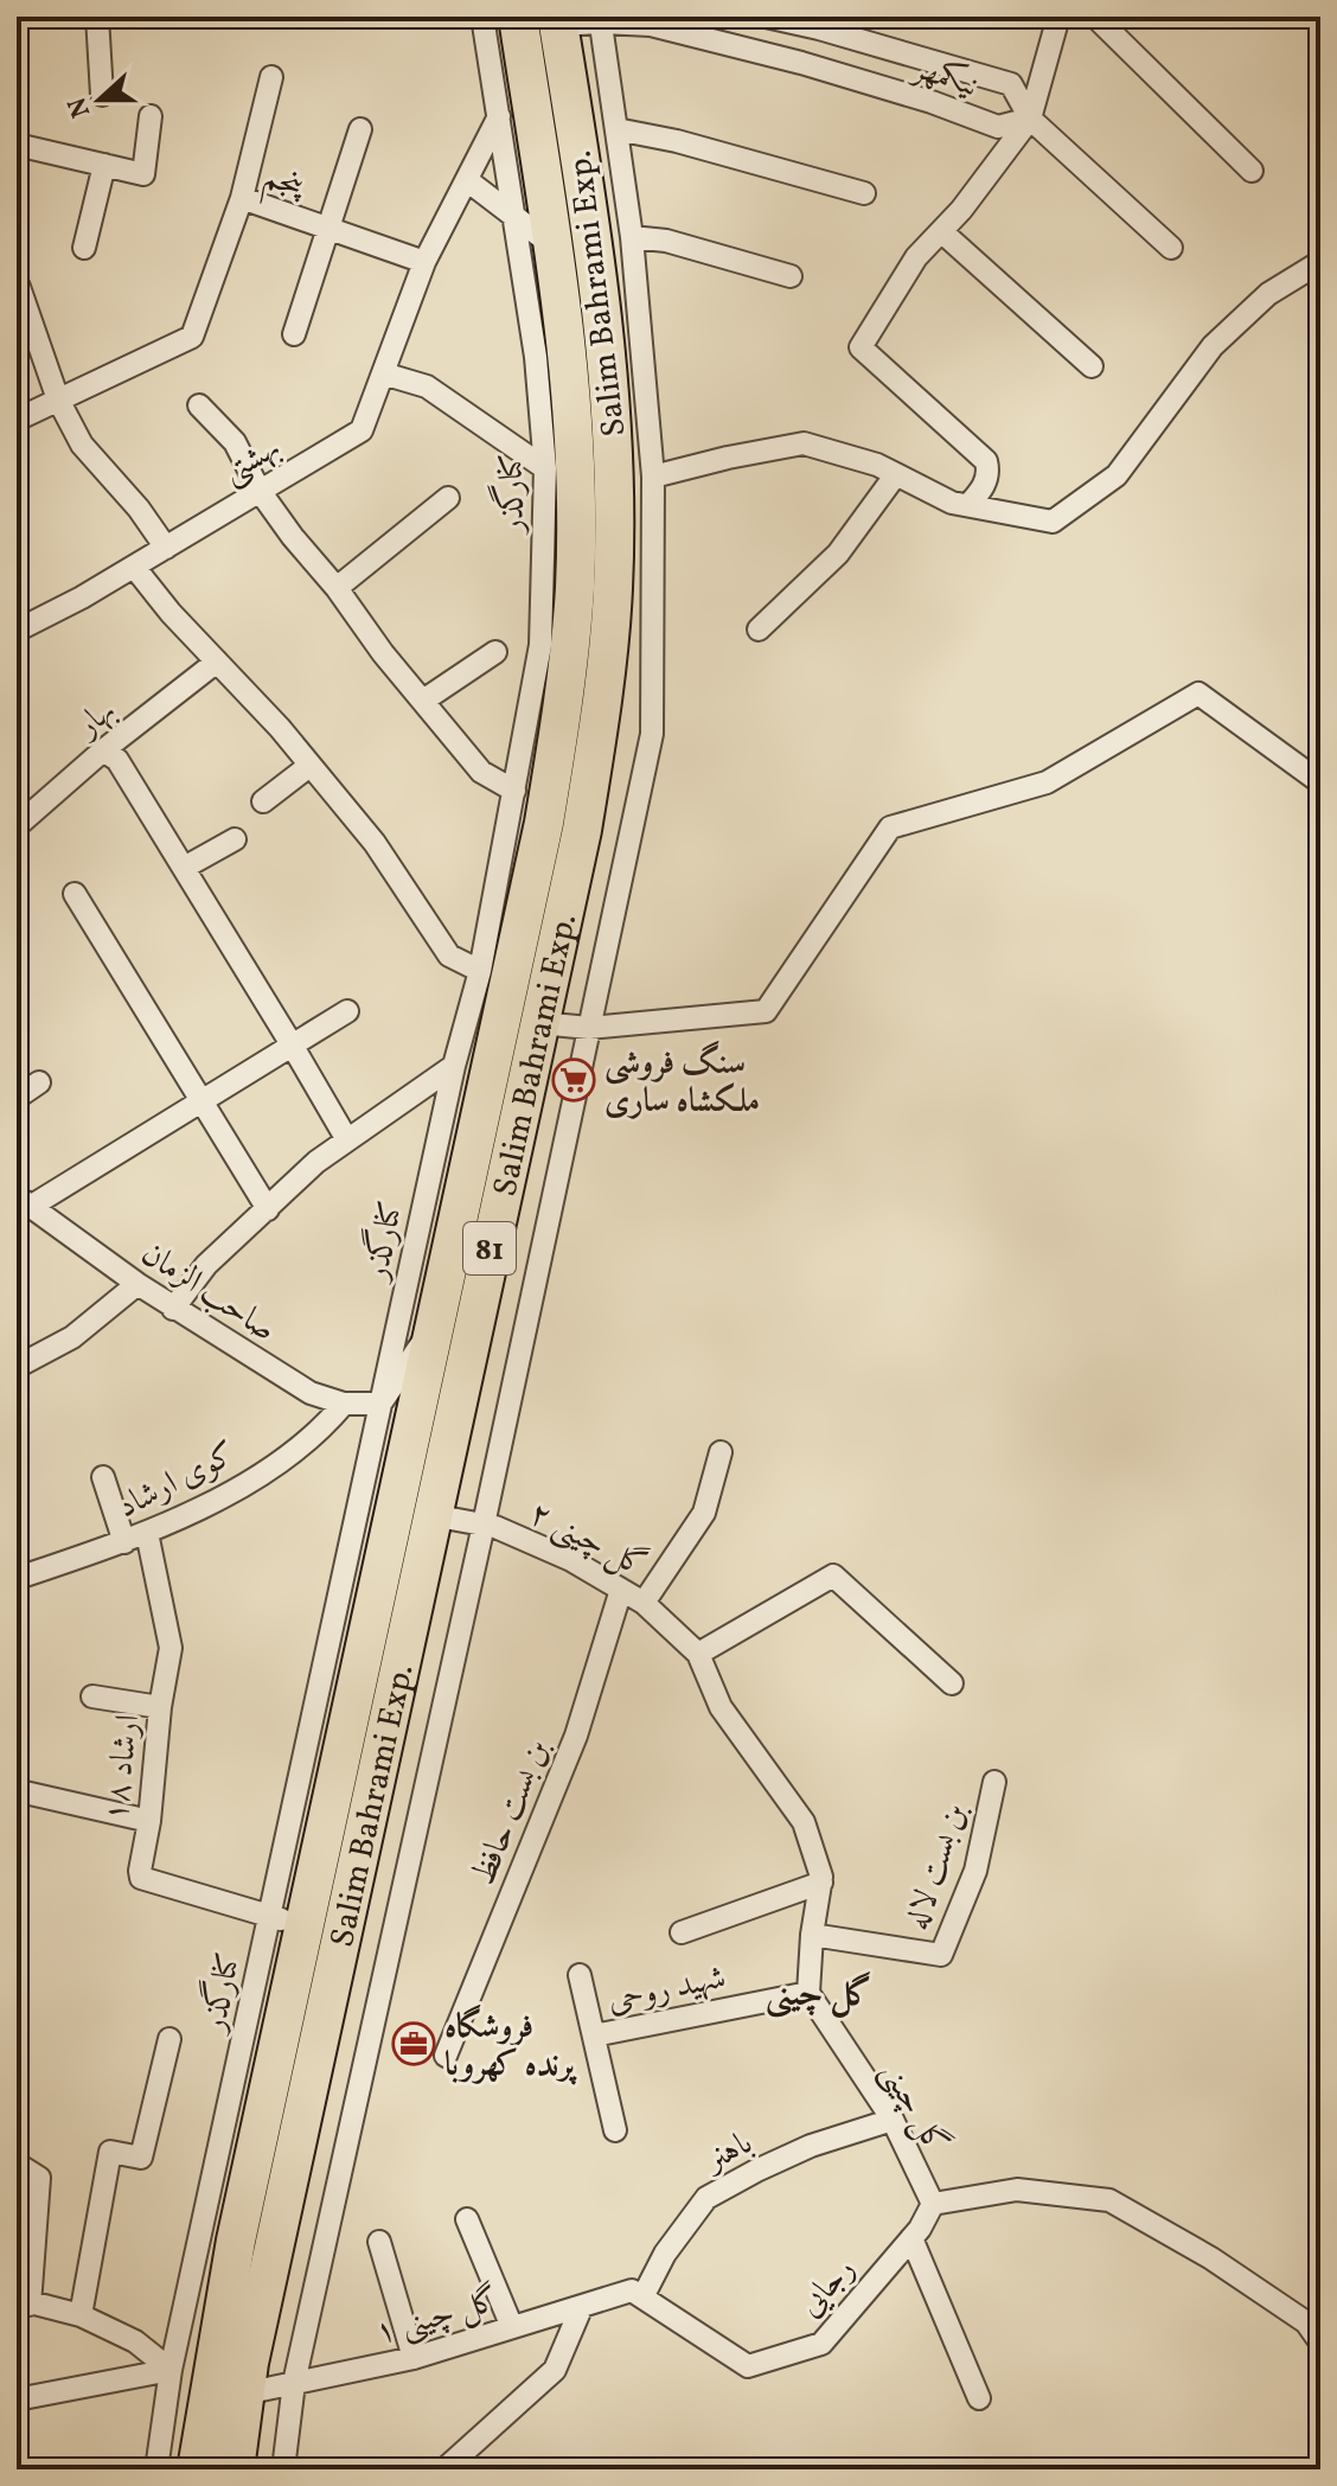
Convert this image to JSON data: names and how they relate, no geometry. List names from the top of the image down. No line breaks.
{"streets":{"highway":["Salim Bahrami Exp.","81"],"street":["نیکمهر","پنجم","بهشتی","کنارگذر","بهار","صاحب الزمان","کوی ارشاد","گل چینی ۲","ارشاد ۱۸","بن بست حافظ","بن بست لاله","شهید روحی","گل چینی","باهنر","رجایی","گل چینی ۱"]},"crossings":[["نیکمهر","Salim Bahrami Exp."],["پنجم","بهشتی"],["Salim Bahrami Exp.","کنارگذر"],["Salim Bahrami Exp.","گل چینی ۲"],["Salim Bahrami Exp.","ارشاد ۱۸"],["Salim Bahrami Exp.","گل چینی ۱"],["کنارگذر","صاحب الزمان"],["کنارگذر","ارشاد ۱۸"],["صاحب الزمان","کوی ارشاد"],["کوی ارشاد","ارشاد ۱۸"],["گل چینی ۲","بن بست حافظ"],["شهید روحی","گل چینی"],["گل چینی","باهنر"],["گل چینی","رجایی"],["باهنر","رجایی"],["باهنر","گل چینی ۱"],["رجایی","گل چینی ۱"]],"districts":["گل چینی"],"places":{"supermarket":["سنگ فروشی ملکشاه ساری"],"office":["فروشگاه پرنده کهروبا"]},"north":"left"}
